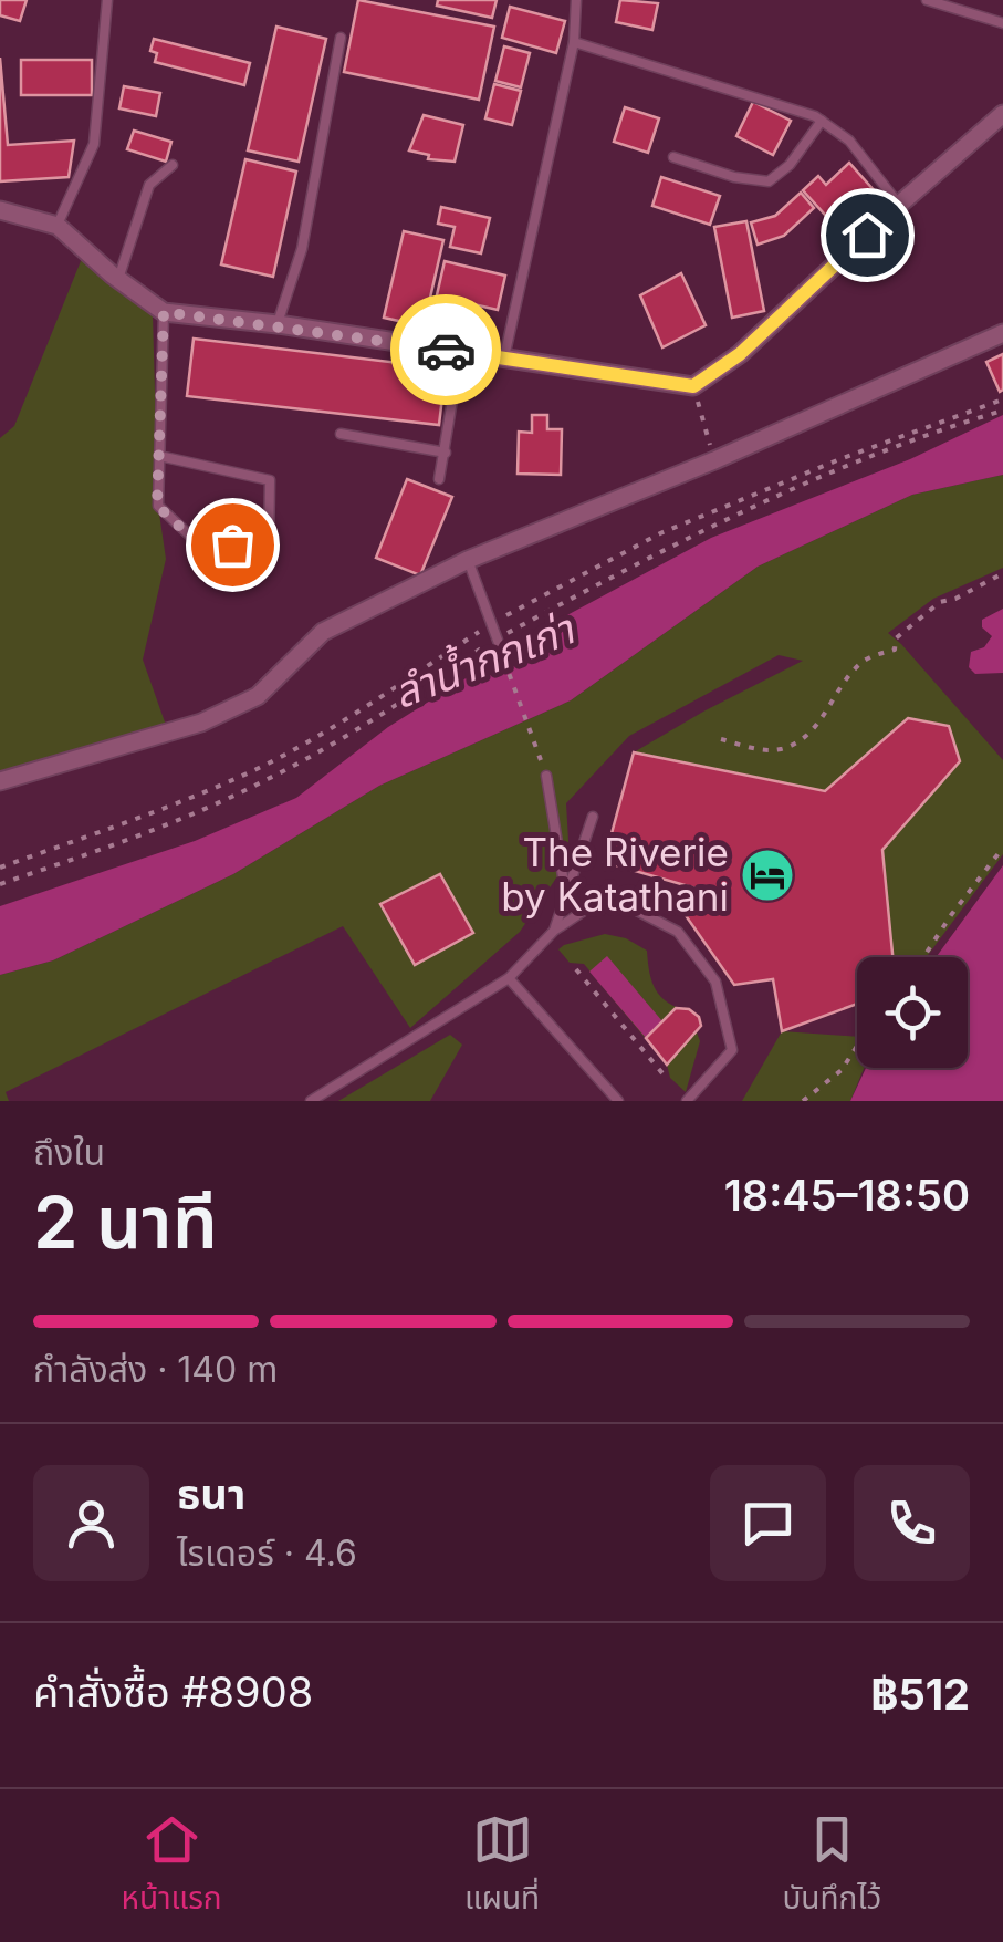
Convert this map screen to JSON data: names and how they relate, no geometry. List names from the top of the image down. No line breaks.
{"water":["ลำน้ำกกเก่า"],"places":{"hotel":["The Riverie by Katathani"]},"page":{"heading":["2 นาที","ถึงใน","18:45–18:50"],"panel":["ธนา","ไรเดอร์ · 4.6","คำสั่งซื้อ #8908","฿512"],"bar":"กำลังส่ง · 140 m","tabs":["หน้าแรก","แผนที่","บันทึกไว้"]}}
